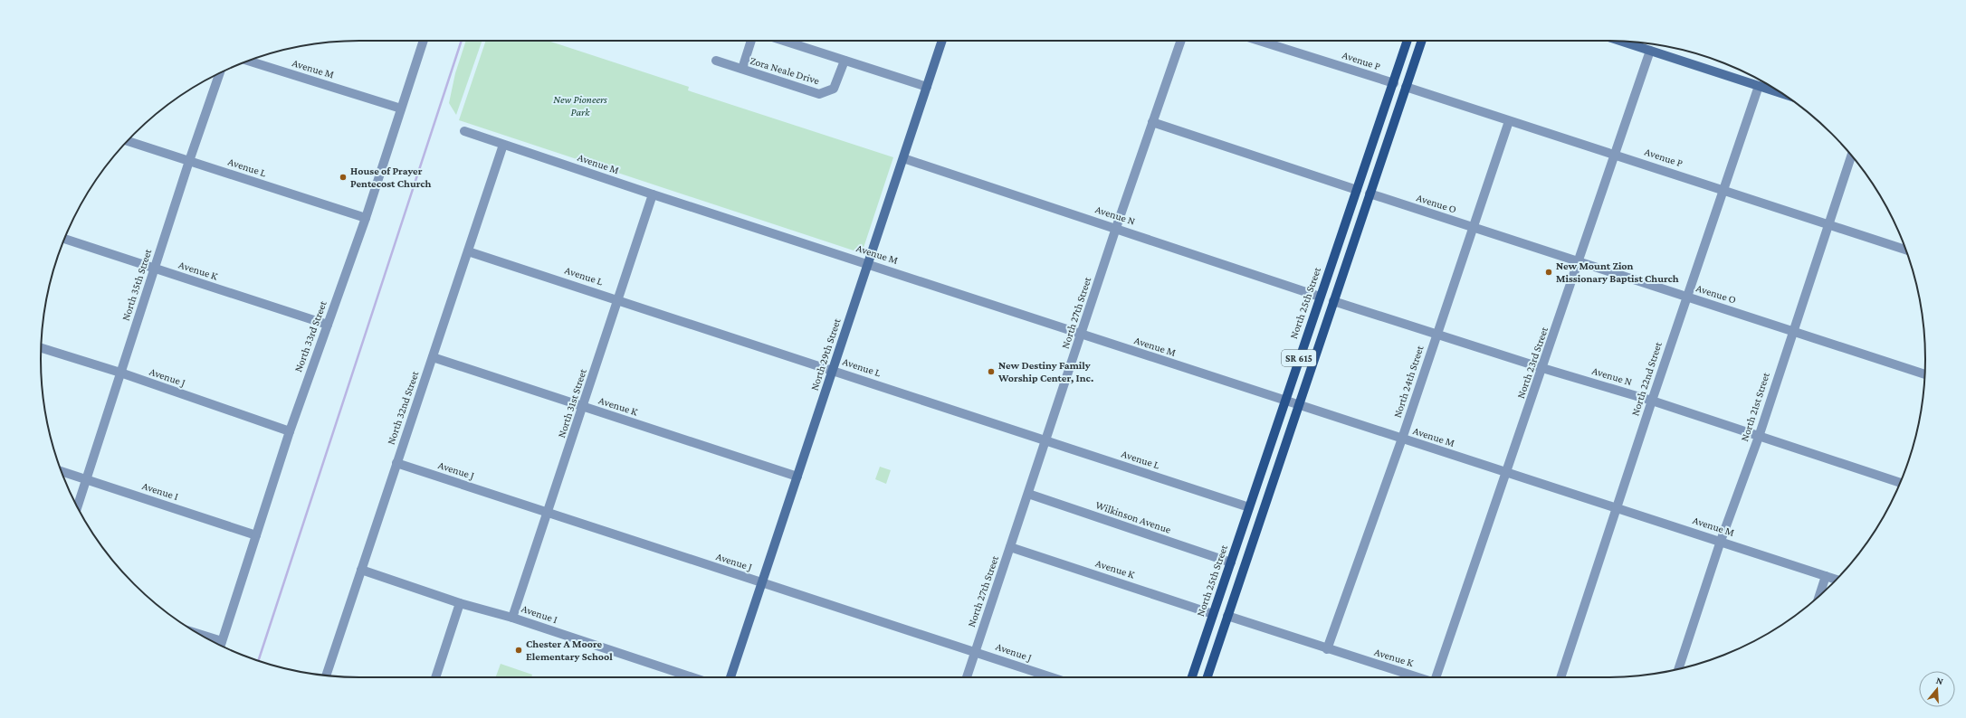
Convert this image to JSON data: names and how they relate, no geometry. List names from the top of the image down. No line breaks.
{"streets":{"main road":["North 25th Street","SR 615"],"street":["Avenue P","Avenue M","Zora Neale Drive","Avenue L","Avenue O","Avenue N","Avenue K","North 35th Street","North 27th Street","North 33rd Street","North 29th Street","North 23rd Street","Avenue J","North 22nd Street","North 24th Street","North 31st Street","North 21st Street","North 32nd Street","Avenue I","Wilkinson Avenue"]},"crossings":[["Avenue P","North 25th Street"],["Avenue P","SR 615"],["Avenue P","North 23rd Street"],["Avenue P","North 22nd Street"],["Avenue P","North 24th Street"],["Avenue P","North 21st Street"],["Avenue M","North 25th Street"],["Avenue M","North 27th Street"],["Avenue M","North 33rd Street"],["Avenue M","North 29th Street"],["Avenue M","SR 615"],["Avenue M","North 23rd Street"],["Avenue M","North 22nd Street"],["Avenue M","North 24th Street"],["Avenue M","North 31st Street"],["Avenue M","North 21st Street"],["Avenue M","North 32nd Street"],["Avenue L","North 35th Street"],["Avenue L","North 25th Street"],["Avenue L","North 27th Street"],["Avenue L","North 33rd Street"],["Avenue L","North 29th Street"],["Avenue L","North 31st Street"],["Avenue L","North 32nd Street"],["Avenue O","SR 615"],["Avenue O","North 23rd Street"],["Avenue O","North 22nd Street"],["Avenue O","North 24th Street"],["Avenue O","North 21st Street"],["Avenue N","North 25th Street"],["Avenue N","North 27th Street"],["Avenue N","North 29th Street"],["Avenue N","SR 615"],["Avenue N","North 23rd Street"],["Avenue N","North 22nd Street"],["Avenue N","North 24th Street"],["Avenue N","North 21st Street"],["Avenue K","North 35th Street"],["Avenue K","North 25th Street"],["Avenue K","North 27th Street"],["Avenue K","North 33rd Street"],["Avenue K","North 29th Street"],["Avenue K","SR 615"],["Avenue K","North 24th Street"],["Avenue K","North 31st Street"],["Avenue K","North 32nd Street"],["North 35th Street","Avenue J"],["North 35th Street","Avenue I"],["North 25th Street","Wilkinson Avenue"],["North 27th Street","Avenue J"],["North 27th Street","Wilkinson Avenue"],["North 33rd Street","Avenue J"],["North 33rd Street","Avenue I"],["North 29th Street","Avenue J"],["Avenue J","North 31st Street"],["Avenue J","North 32nd Street"],["North 31st Street","Avenue I"],["North 32nd Street","Avenue I"]],"parks":["New Pioneers Park"],"places":["House of Prayer Pentecost Church","New Mount Zion Missionary Baptist Church","New Destiny Family Worship Center, Inc.","Chester A Moore Elementary School"],"north":"top"}
